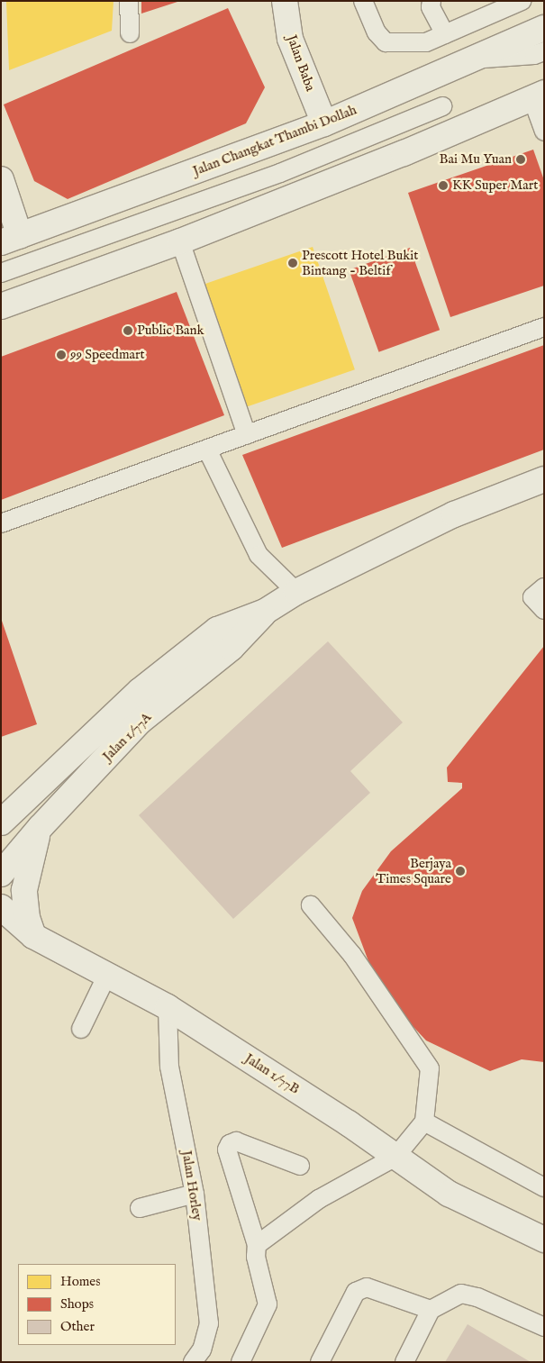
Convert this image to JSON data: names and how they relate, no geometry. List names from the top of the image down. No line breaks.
{"streets":{"street":["Jalan Baba","Jalan Changkat Thambi Dollah","Jalan 1/77A","Jalan 1/77B"],"lane":["Jalan Horley"]},"crossings":[["Jalan Baba","Jalan Changkat Thambi Dollah"],["Jalan 1/77B","Jalan Horley"]],"places":["Bai Mu Yuan","KK Super Mart","Prescott Hotel Bukit Bintang - Beltif","Public Bank","99 Speedmart","Berjaya Times Square"],"legend":["Homes","Shops","Other"]}
